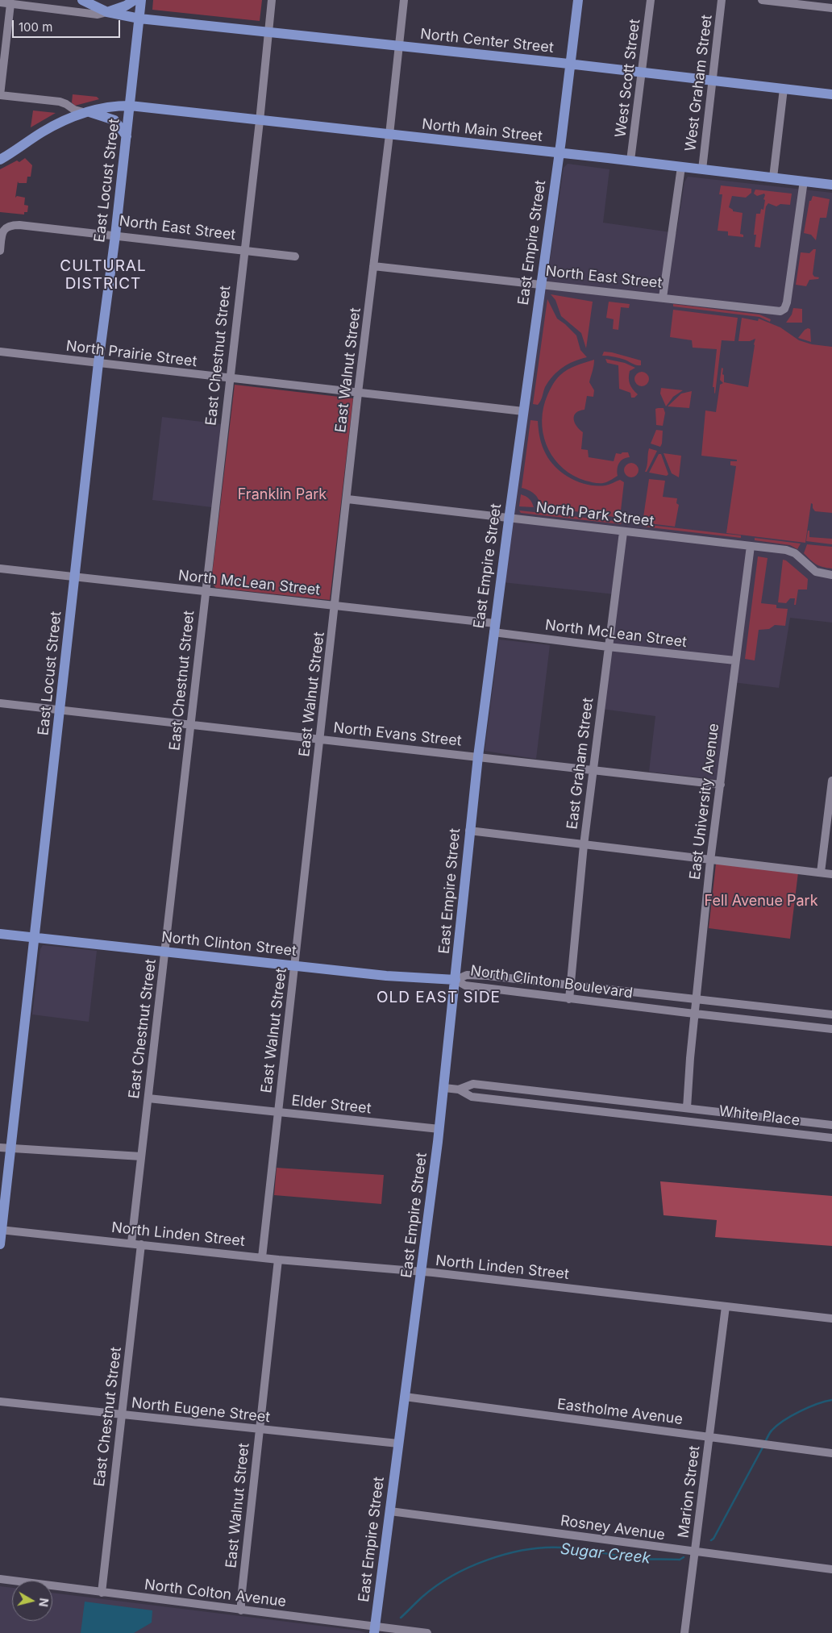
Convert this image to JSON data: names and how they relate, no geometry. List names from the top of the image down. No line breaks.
{"streets":{"main road":["North Center Street","North Main Street","East Locust Street","East Empire Street","North Clinton Street"],"street":["West Scott Street","West Graham Street","North East Street","North Prairie Street","East Chestnut Street","East Walnut Street","North Park Street","North McLean Street","North Evans Street","East Graham Street","East University Avenue","North Clinton Boulevard","Elder Street","White Place","North Linden Street","North Eugene Street","Eastholme Avenue","Marion Street","Rosney Avenue","North Colton Avenue"]},"crossings":[["North Center Street","West Scott Street"],["North Center Street","West Graham Street"],["North Center Street","East Locust Street"],["North Center Street","East Empire Street"],["North Center Street","East Chestnut Street"],["North Center Street","East Walnut Street"],["West Scott Street","North Main Street"],["West Graham Street","North Main Street"],["North Main Street","East Locust Street"],["North Main Street","North East Street"],["North Main Street","East Empire Street"],["North Main Street","East Chestnut Street"],["North Main Street","East Walnut Street"],["East Locust Street","North East Street"],["East Locust Street","North Prairie Street"],["East Locust Street","North McLean Street"],["East Locust Street","North Evans Street"],["East Locust Street","North Clinton Street"],["East Locust Street","North Linden Street"],["North East Street","East Empire Street"],["North East Street","East Chestnut Street"],["North East Street","East Walnut Street"],["East Empire Street","North Prairie Street"],["East Empire Street","North Park Street"],["East Empire Street","North McLean Street"],["East Empire Street","North Evans Street"],["East Empire Street","North Clinton Street"],["East Empire Street","North Clinton Boulevard"],["East Empire Street","Elder Street"],["East Empire Street","White Place"],["East Empire Street","North Linden Street"],["East Empire Street","North Eugene Street"],["East Empire Street","Eastholme Avenue"],["East Empire Street","Rosney Avenue"],["East Empire Street","North Colton Avenue"],["North Prairie Street","East Chestnut Street"],["North Prairie Street","East Walnut Street"],["East Chestnut Street","North McLean Street"],["East Chestnut Street","North Evans Street"],["East Chestnut Street","North Clinton Street"],["East Chestnut Street","Elder Street"],["East Chestnut Street","North Linden Street"],["East Chestnut Street","North Eugene Street"],["East Chestnut Street","North Colton Avenue"],["East Walnut Street","North Park Street"],["East Walnut Street","North McLean Street"],["East Walnut Street","North Evans Street"],["East Walnut Street","North Clinton Street"],["East Walnut Street","Elder Street"],["East Walnut Street","North Linden Street"],["East Walnut Street","North Eugene Street"],["East Walnut Street","North Colton Avenue"],["North Park Street","East Graham Street"],["North Park Street","East University Avenue"],["North McLean Street","East Graham Street"],["North McLean Street","East University Avenue"],["North Evans Street","East Graham Street"],["North Evans Street","East University Avenue"],["East Graham Street","North Clinton Boulevard"],["East University Avenue","North Clinton Boulevard"],["East University Avenue","White Place"],["North Clinton Street","North Clinton Boulevard"],["North Linden Street","Marion Street"],["Eastholme Avenue","Marion Street"],["Marion Street","Rosney Avenue"]],"districts":["CULTURAL DISTRICT","OLD EAST SIDE"],"water":["Sugar Creek"],"parks":["Franklin Park","Fell Avenue Park"],"scale_bar":"100 m","north":"right"}
